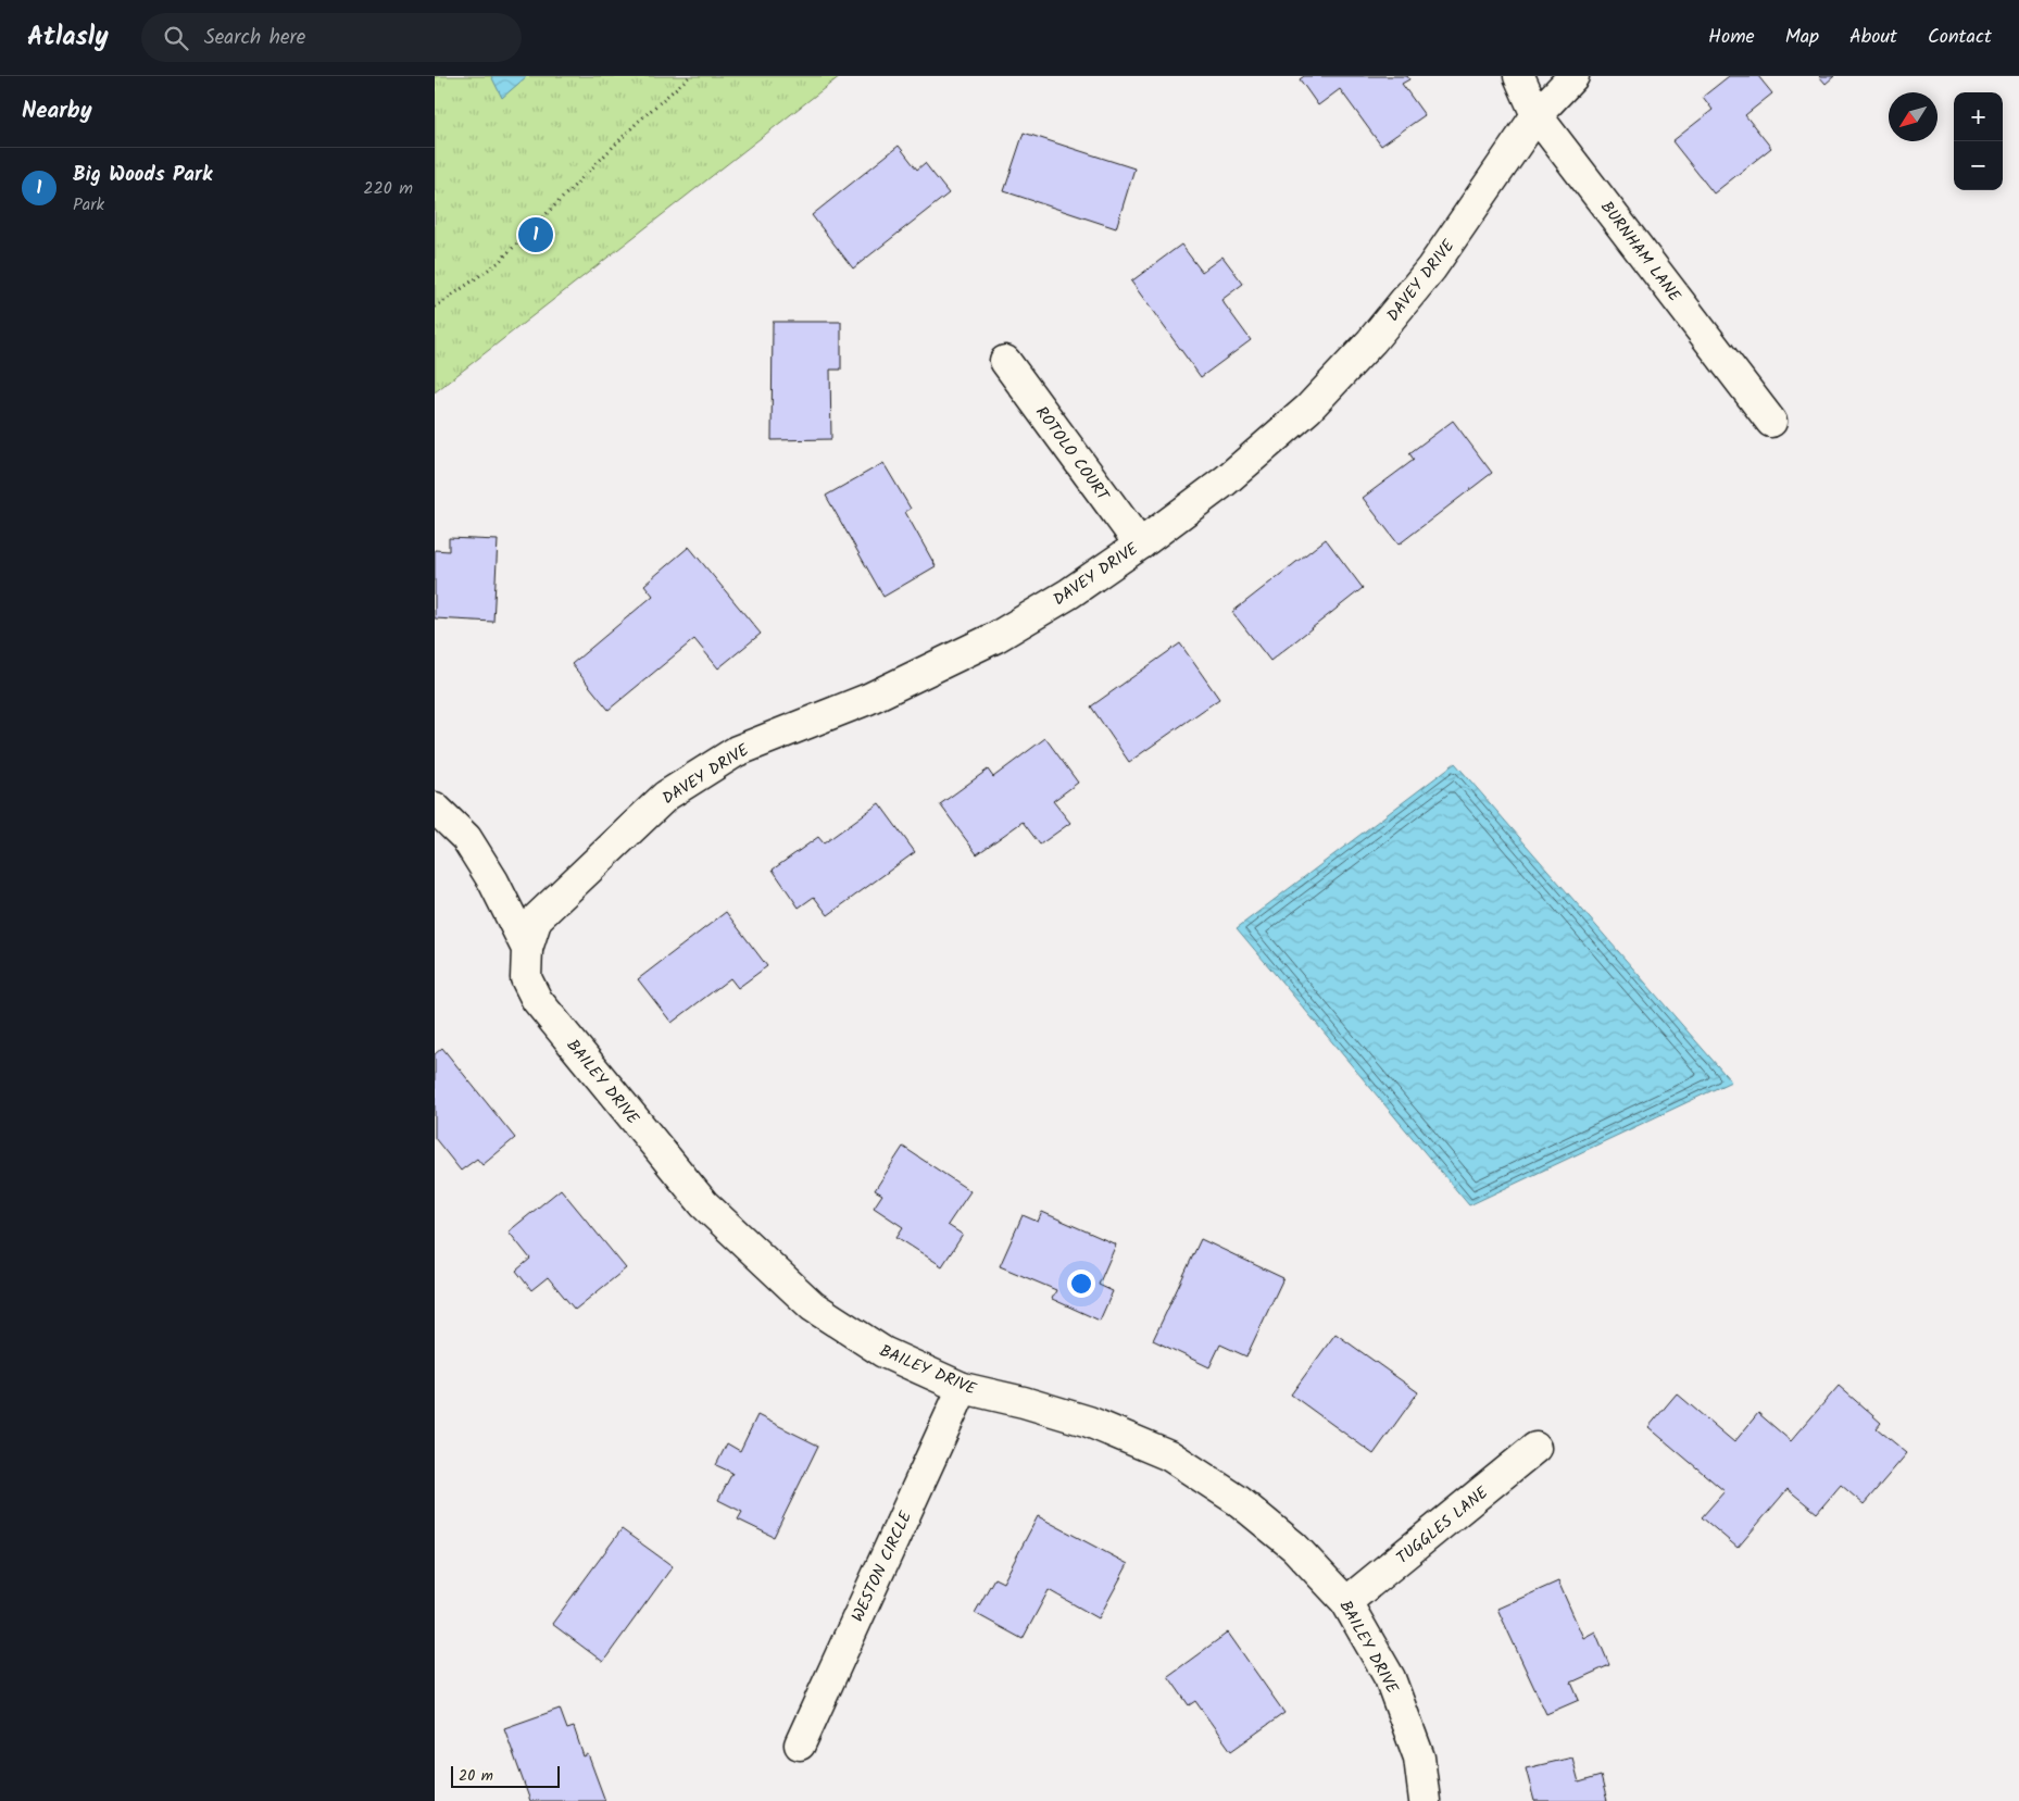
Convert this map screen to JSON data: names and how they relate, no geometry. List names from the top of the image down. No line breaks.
{"streets":{"street":["BURNHAM LANE","DAVEY DRIVE","ROTOLO COURT","BAILEY DRIVE","TUGGLES LANE","WESTON CIRCLE"]},"crossings":[["BURNHAM LANE","DAVEY DRIVE"],["DAVEY DRIVE","ROTOLO COURT"],["DAVEY DRIVE","BAILEY DRIVE"],["BAILEY DRIVE","TUGGLES LANE"],["BAILEY DRIVE","WESTON CIRCLE"]],"scale_bar":"20 m","north":"bottom left","page":{"header":"Atlasly","search":"Search here","nav":["Home","Map","About","Contact"],"heading":"Nearby","map_buttons":["+","−"],"list":[{"mark":"1","name":"Big Woods Park","note":"Park","value":"220 m"}],"pins":"1","scale":"20 m"}}
